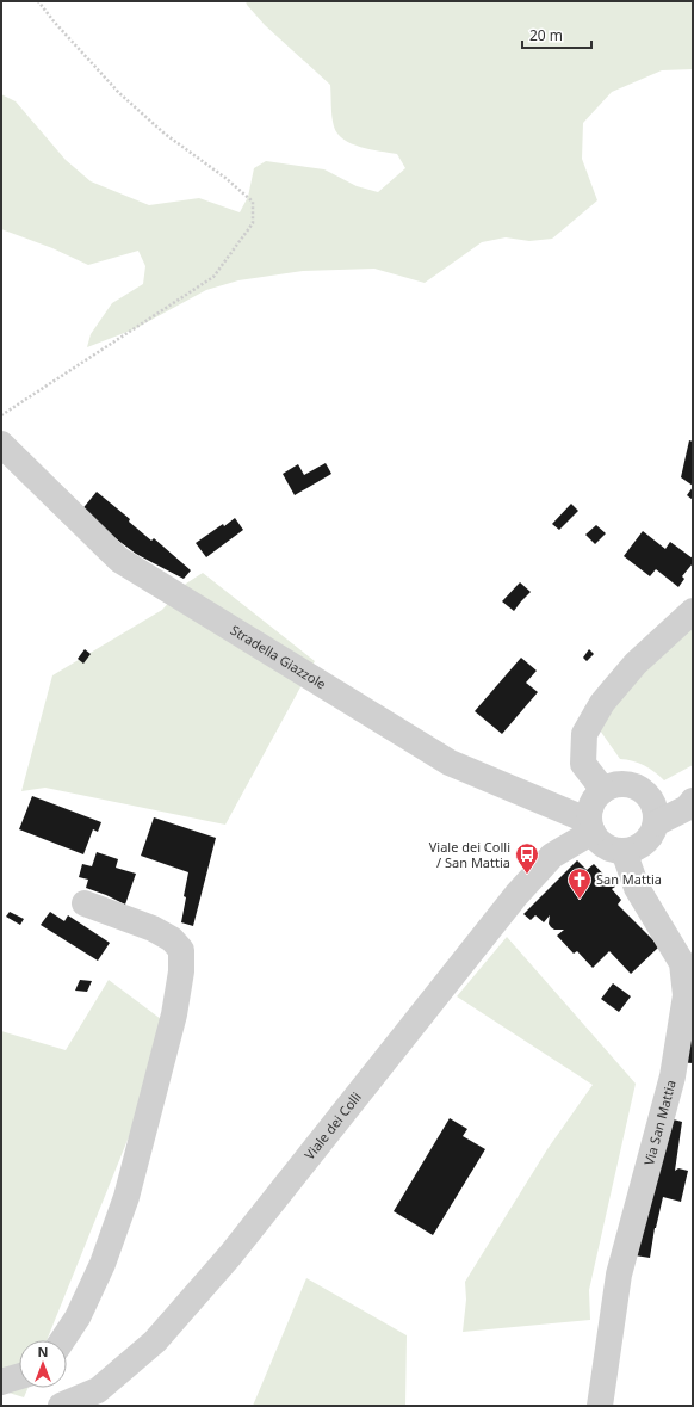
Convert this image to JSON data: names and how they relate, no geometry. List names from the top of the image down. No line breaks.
{"streets":{"street":["Stradella Giazzole","Via San Mattia","Viale dei Colli"]},"crossings":[["Stradella Giazzole","Via San Mattia"],["Stradella Giazzole","Viale dei Colli"],["Via San Mattia","Viale dei Colli"]],"places":{"bus stop":["Viale dei Colli / San Mattia"],"church":["San Mattia"]},"scale_bar":"20 m","north":"top"}
